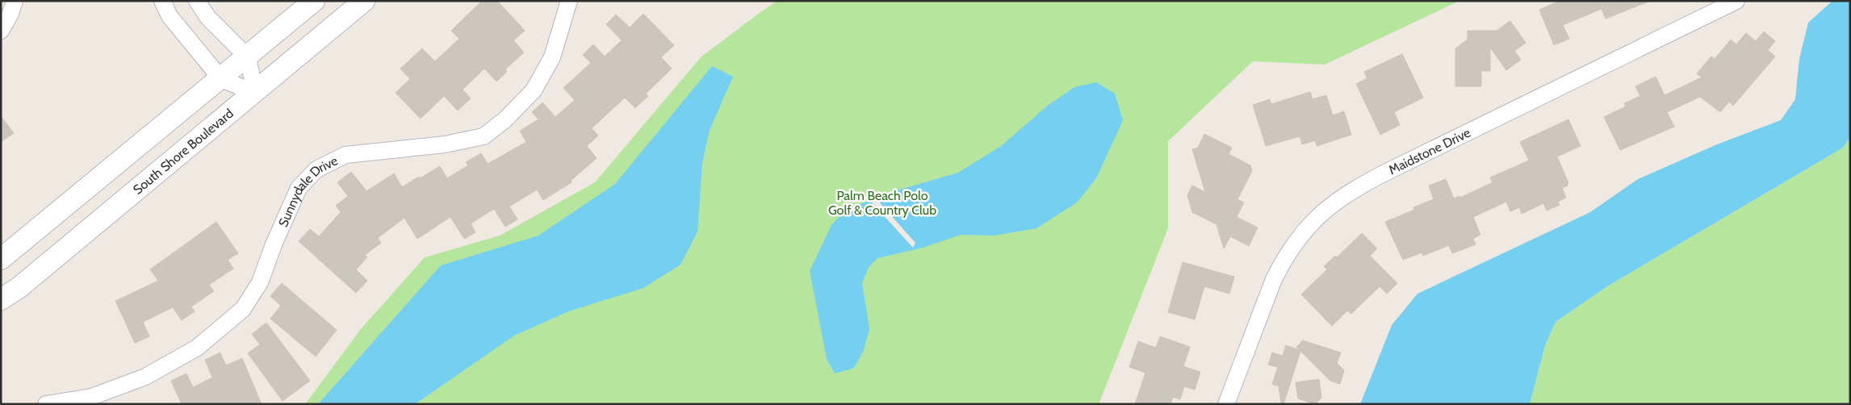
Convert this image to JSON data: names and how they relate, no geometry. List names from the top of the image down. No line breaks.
{"streets":{"street":["Maidstone Drive","South Shore Boulevard","Sunnydale Drive"]},"parks":["Palm Beach Polo Golf & Country Club"]}
